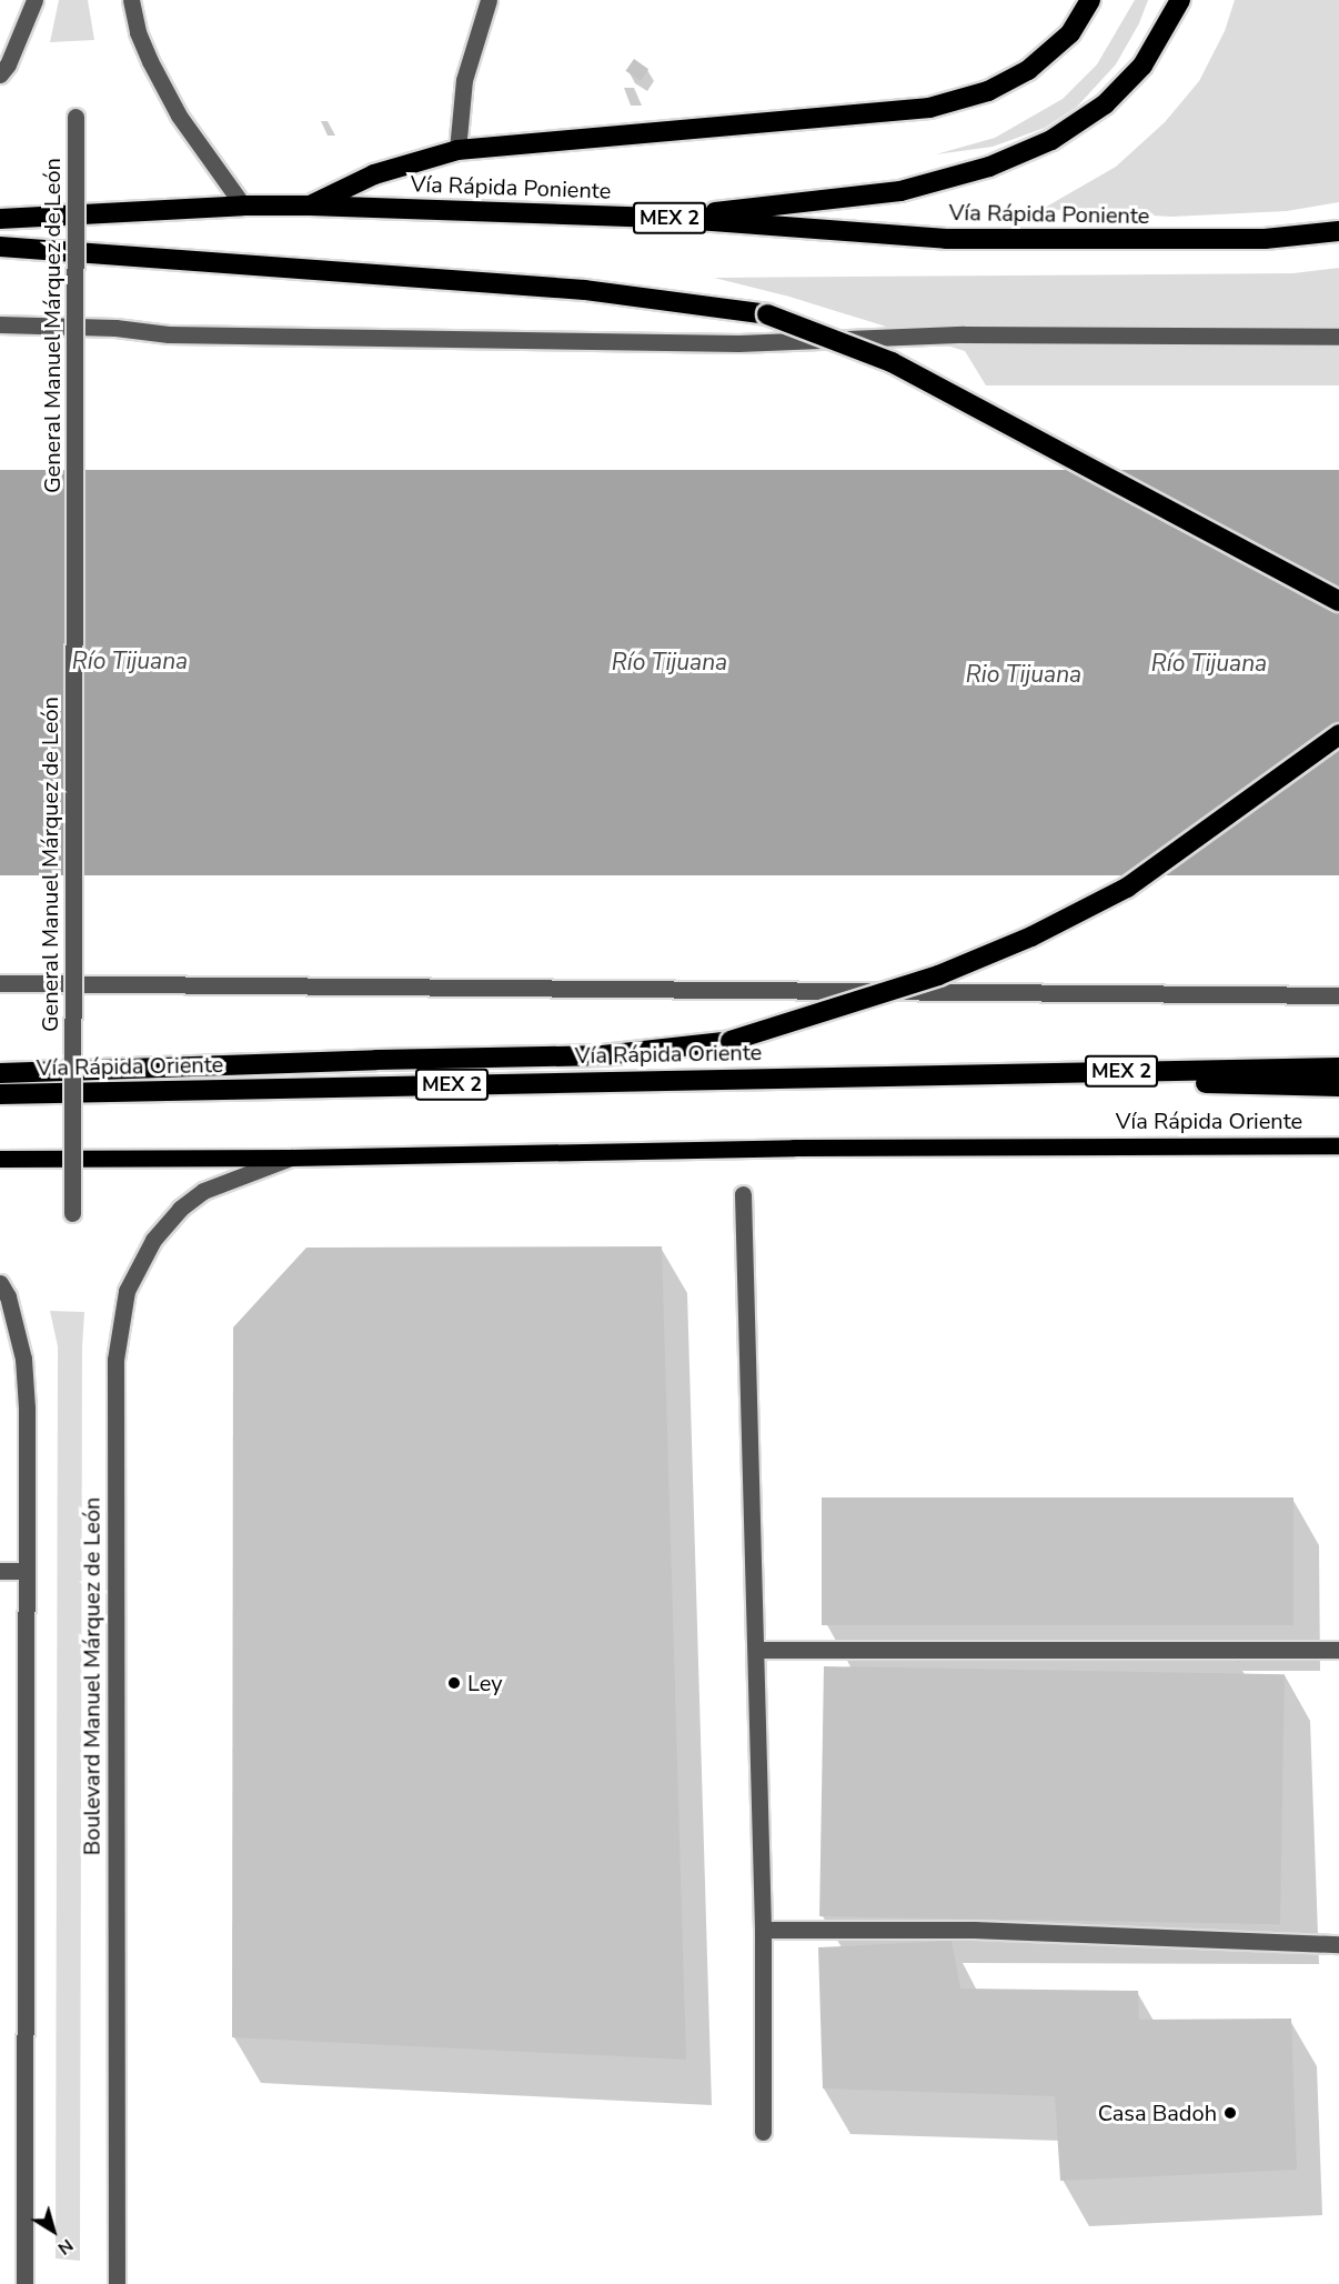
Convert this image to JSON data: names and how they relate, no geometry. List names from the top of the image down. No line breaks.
{"streets":{"highway":["Vía Rápida Poniente","MEX 2","Vía Rápida Oriente"],"street":["General Manuel Márquez de León","Boulevard Manuel Márquez de León"]},"crossings":[["Vía Rápida Oriente","Boulevard Manuel Márquez de León"]],"water":["Río Tijuana","Rio Tijuana"],"places":["Ley","Casa Badoh"],"north":"bottom right"}
